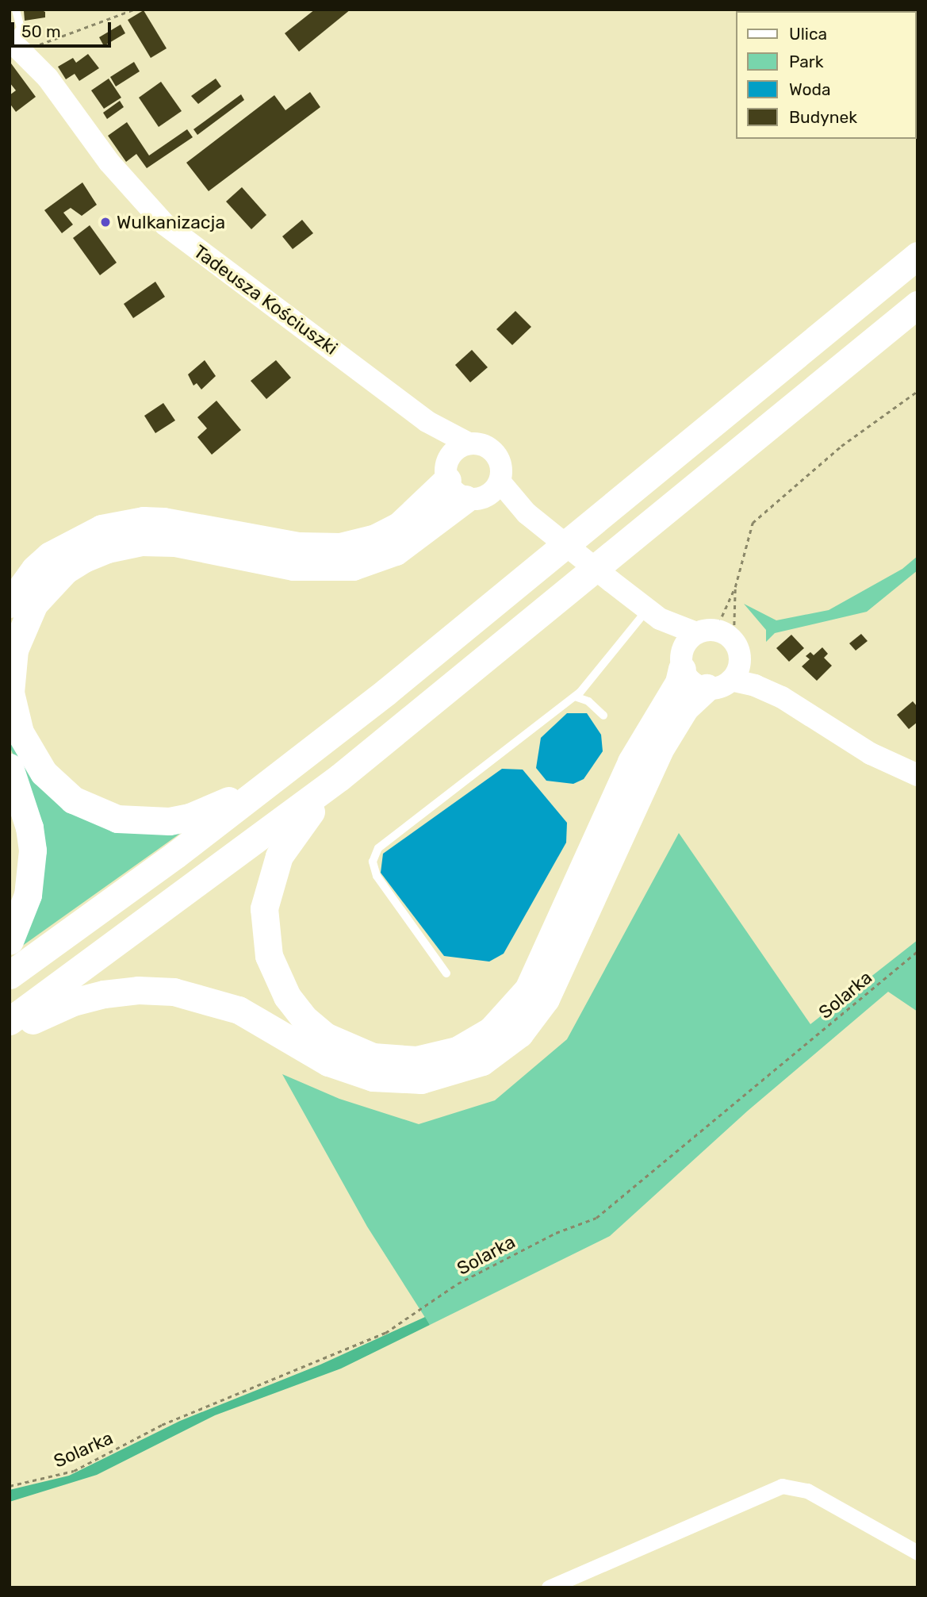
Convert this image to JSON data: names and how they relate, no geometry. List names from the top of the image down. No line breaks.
{"streets":{"street":["Tadeusza Kościuszki"],"path":["Solarka"]},"places":["Wulkanizacja"],"legend":["Ulica","Park","Woda","Budynek"],"scale_bar":"50 m"}
